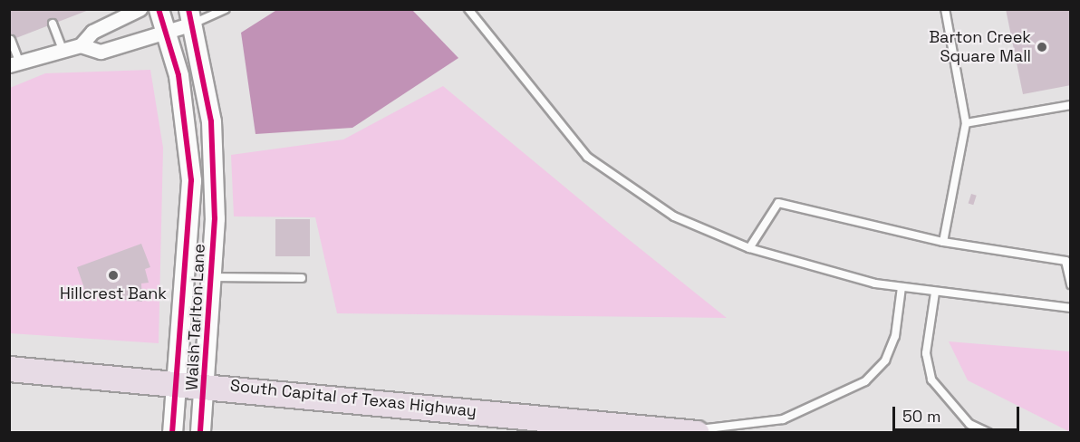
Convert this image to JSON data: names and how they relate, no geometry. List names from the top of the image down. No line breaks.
{"streets":{"highway":["South Capital of Texas Highway"],"street":["Walsh Tarlton Lane"]},"crossings":[["Walsh Tarlton Lane","South Capital of Texas Highway"]],"places":["Barton Creek Square Mall","Hillcrest Bank"],"scale_bar":"50 m"}
